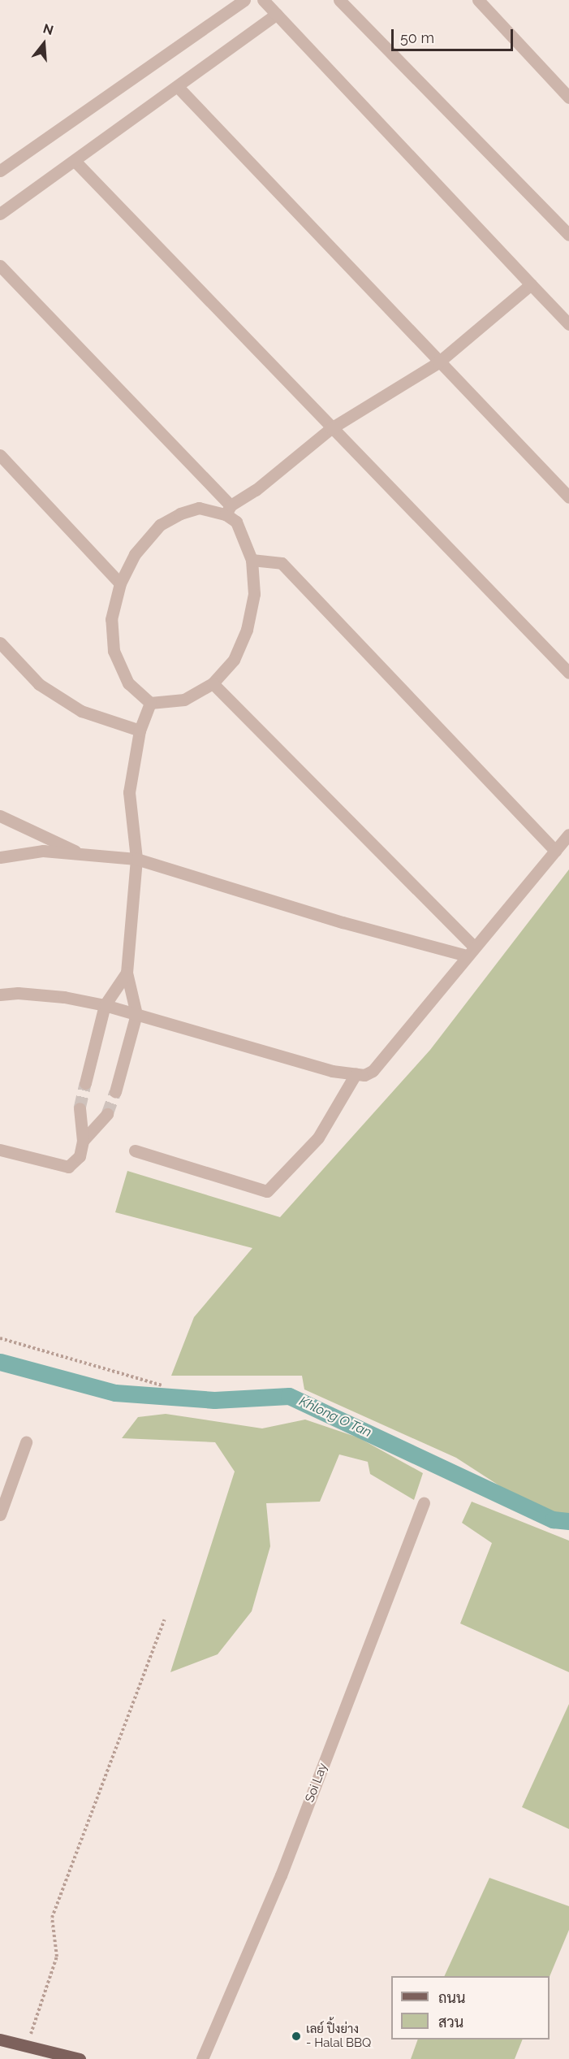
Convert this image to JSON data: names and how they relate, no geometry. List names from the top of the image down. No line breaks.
{"streets":{"street":["Soi Lay"]},"water":["Khlong O Tan"],"places":["เลย์ ปิ้งย่าง - Halal BBQ"],"legend":["ถนน","สวน"],"scale_bar":"50 m","north":"top"}
